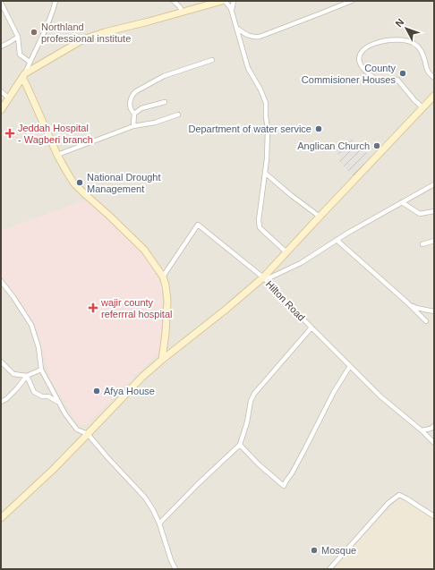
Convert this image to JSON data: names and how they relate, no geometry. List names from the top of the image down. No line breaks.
{"streets":{"street":["Hilton Road"]},"places":{"other":["Northland professional institute","County Commisioner Houses","Department of water service","Anglican Church","National Drought Management","Afya House","Mosque"],"health":["Jeddah Hospital - Wagberi branch","wajir county referrral hospital"]},"north":"top left"}
